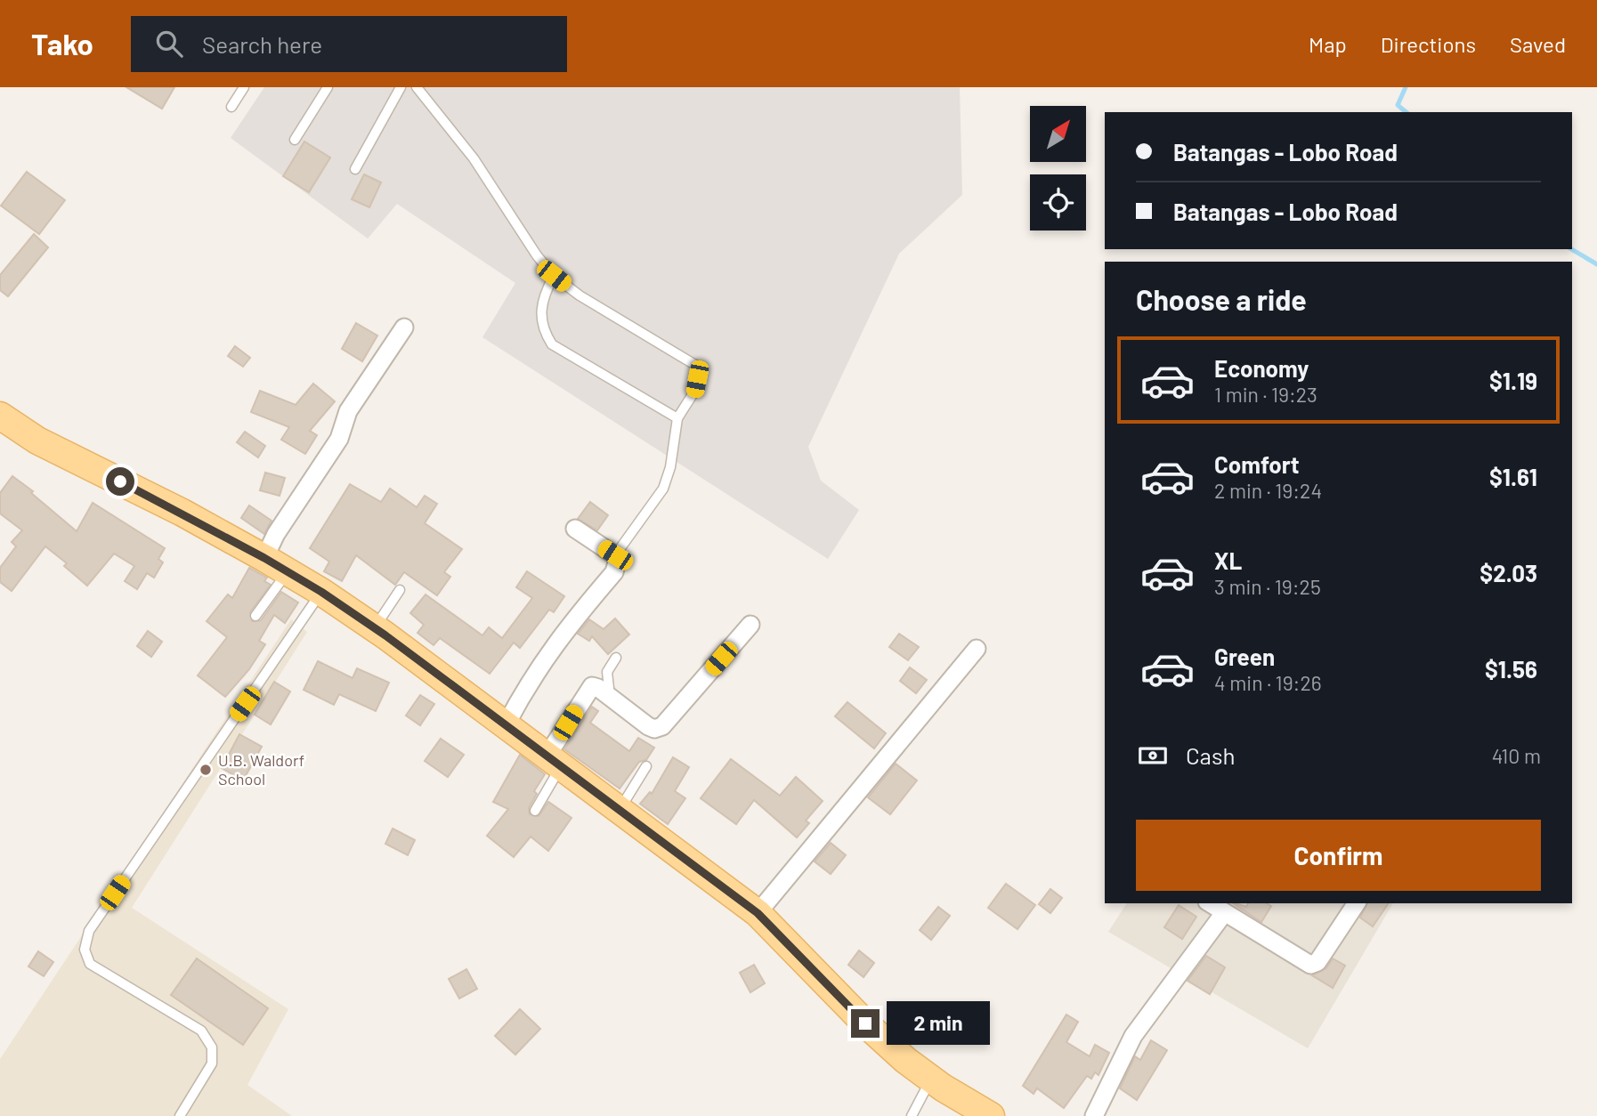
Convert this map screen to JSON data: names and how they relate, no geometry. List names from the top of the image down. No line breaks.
{"places":["U.B. Waldorf School"],"north":"top right","page":{"header":"Tako","search":"Search here","nav":["Map","Directions","Saved"],"banner":["Batangas - Lobo Road","Batangas - Lobo Road"],"heading":"Choose a ride","list":[{"name":"Economy","note":"1 min · 19:23","value":"$1.19"},{"name":"Comfort","note":"2 min · 19:24","value":"$1.61"},{"name":"XL","note":"3 min · 19:25","value":"$2.03"},{"name":"Green","note":"4 min · 19:26","value":"$1.56"}],"pay":["Cash","410 m"],"buttons":"Confirm","bubble":"2 min"}}
